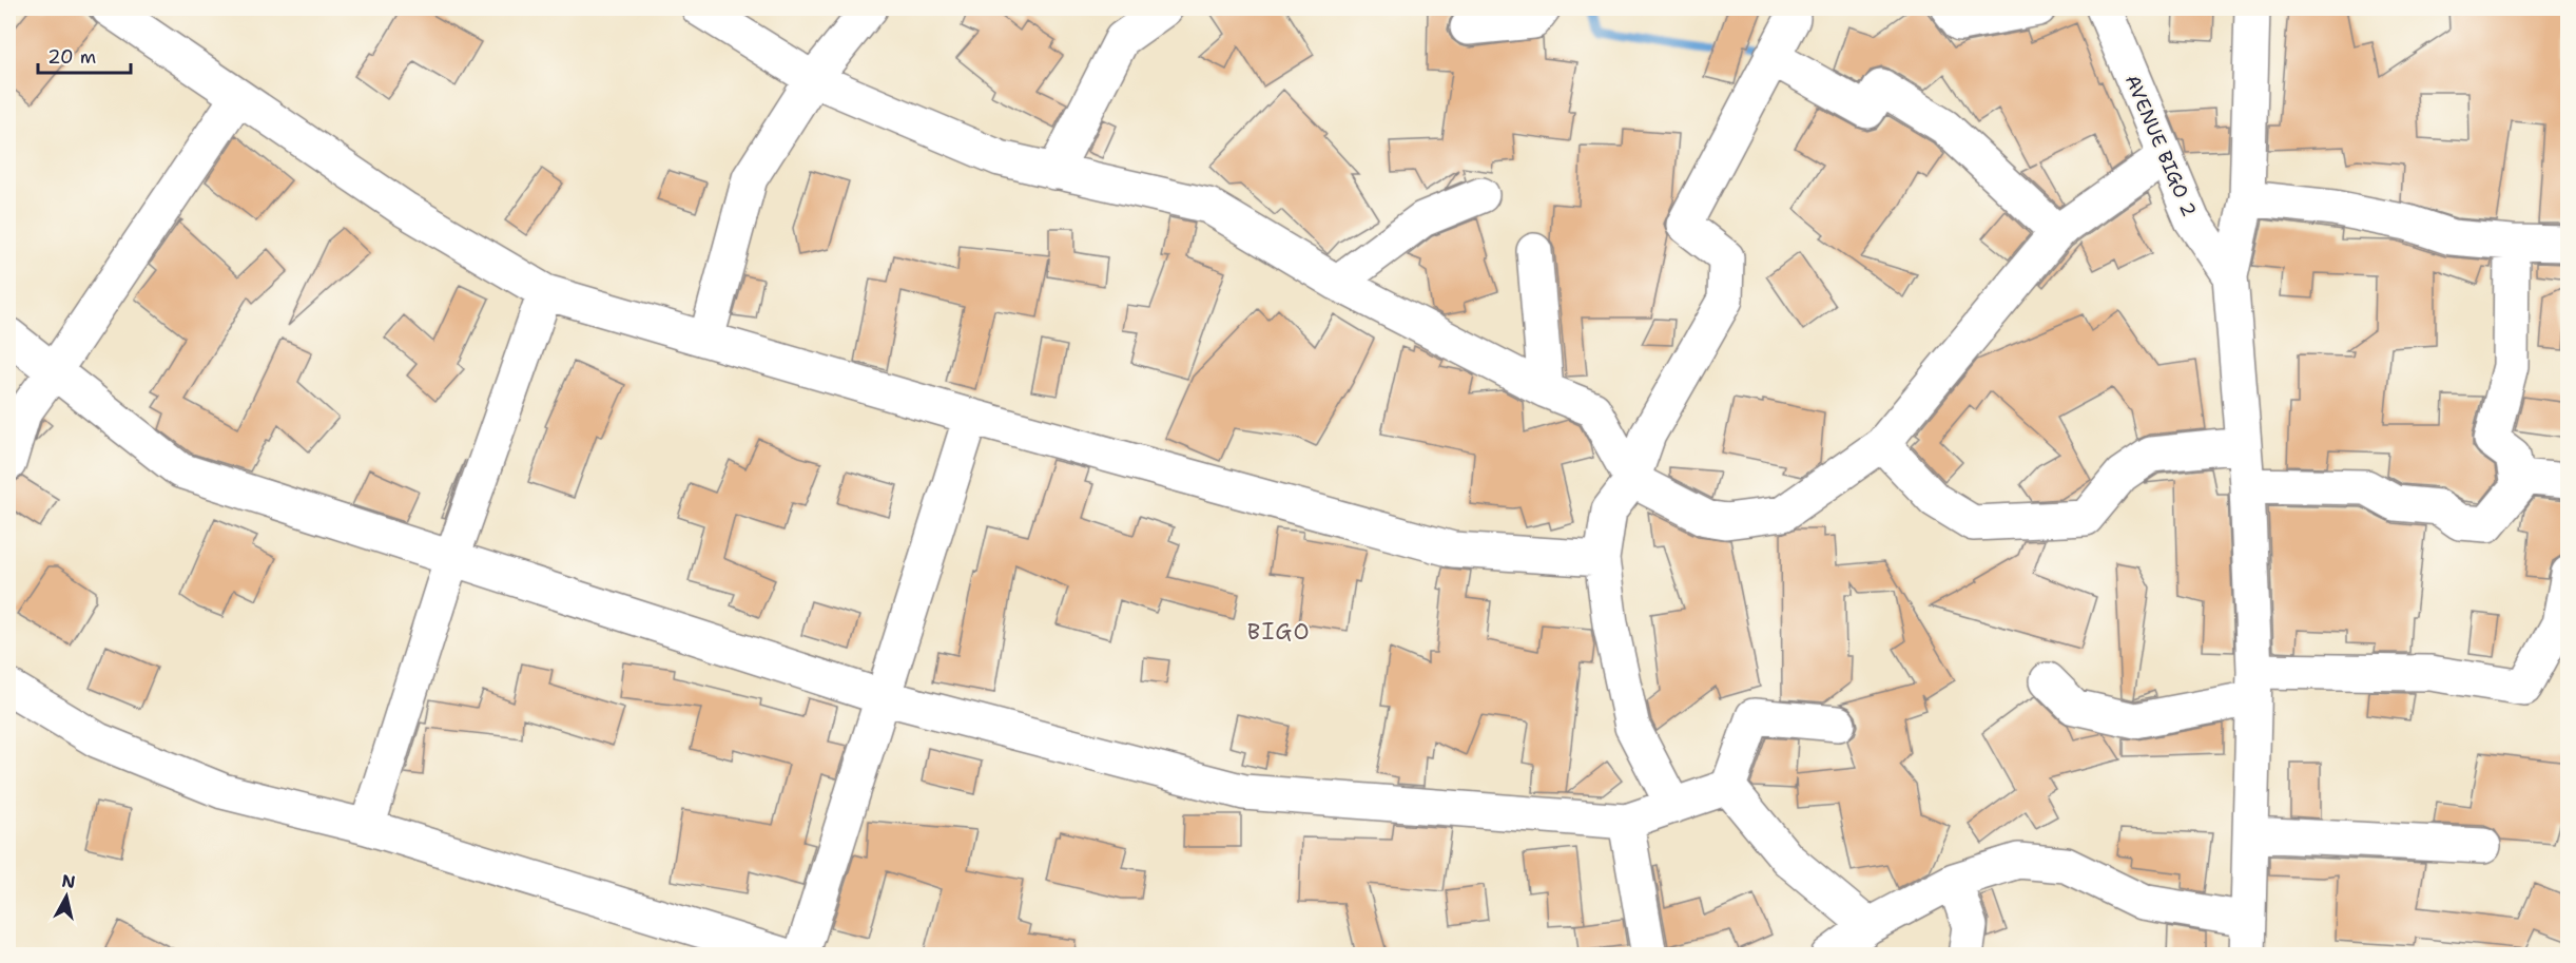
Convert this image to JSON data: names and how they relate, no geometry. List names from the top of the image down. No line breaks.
{"streets":{"street":["AVENUE BIGO 2"]},"districts":["BIGO"],"scale_bar":"20 m","north":"top"}
